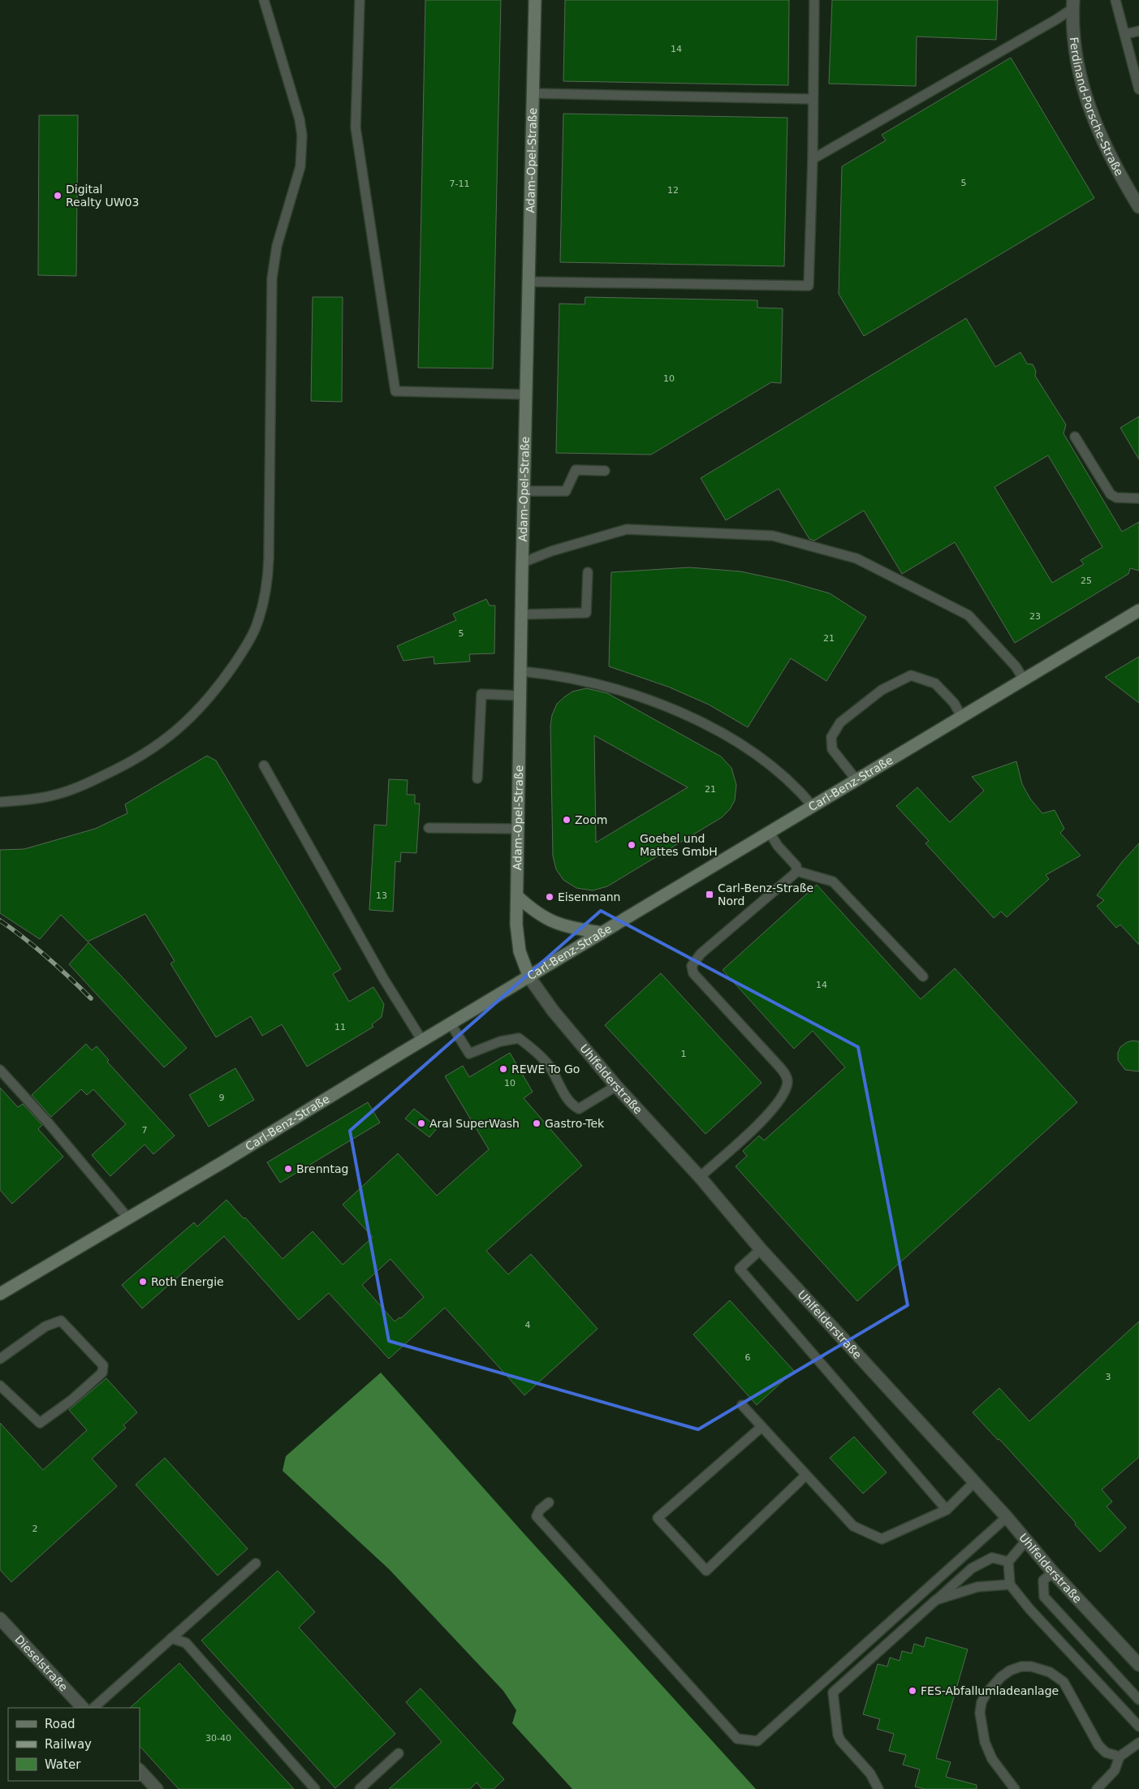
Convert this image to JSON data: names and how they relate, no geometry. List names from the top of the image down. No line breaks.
{"streets":{"main road":["Adam-Opel-Straße","Carl-Benz-Straße"],"street":["Ferdinand-Porsche-Straße","Uhlfelderstraße","Dieselstraße"]},"crossings":[["Adam-Opel-Straße","Carl-Benz-Straße"],["Adam-Opel-Straße","Uhlfelderstraße"],["Carl-Benz-Straße","Uhlfelderstraße"]],"places":{"other":["Digital Realty UW03","Zoom","Goebel und Mattes GmbH","Eisenmann","REWE To Go","Aral SuperWash","Gastro-Tek","Brenntag","Roth Energie","FES-Abfallumladeanlage"],"transit":["Carl-Benz-Straße Nord"]},"house_numbers":["14","5","7-11","12","10","25","23","5","21","21","13","14","11","1","10","9","7","4","6","3","2","30-40"],"legend":["Road","Railway","Water"]}
